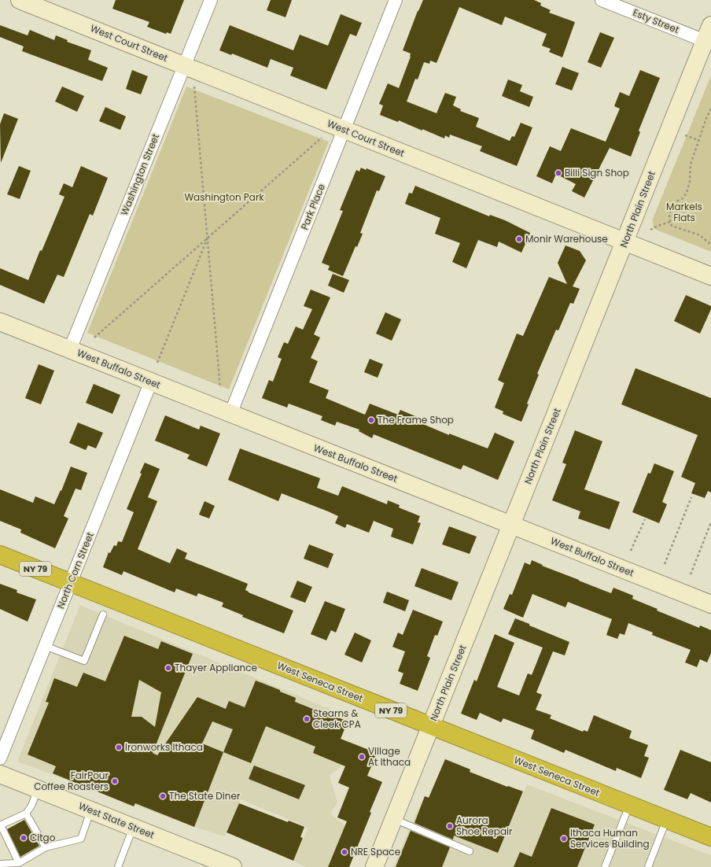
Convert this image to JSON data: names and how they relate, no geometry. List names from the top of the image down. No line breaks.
{"streets":{"highway":["NY 79","West Seneca Street"],"street":["Esty Street","West Court Street","Washington Street","Park Place","North Plain Street","West Buffalo Street","North Corn Street","West State Street"]},"crossings":[["Esty Street","North Plain Street"],["West Court Street","Washington Street"],["West Court Street","Park Place"],["West Court Street","North Plain Street"],["Washington Street","West Buffalo Street"],["Park Place","West Buffalo Street"],["North Plain Street","West Buffalo Street"],["North Plain Street","West Seneca Street"],["West Buffalo Street","North Corn Street"],["North Corn Street","West Seneca Street"]],"parks":["Washington Park","Markels Flats"],"places":["Billi Sign Shop","Monir Warehouse","The Frame Shop","Thayer Appliance","Stearns & Cleek CPA","Ironworks Ithaca","Village At Ithaca","FairPour Coffee Roasters","The State Diner","Aurora Shoe Repair","Citgo","Ithaca Human Services Building","NRE Space"]}
